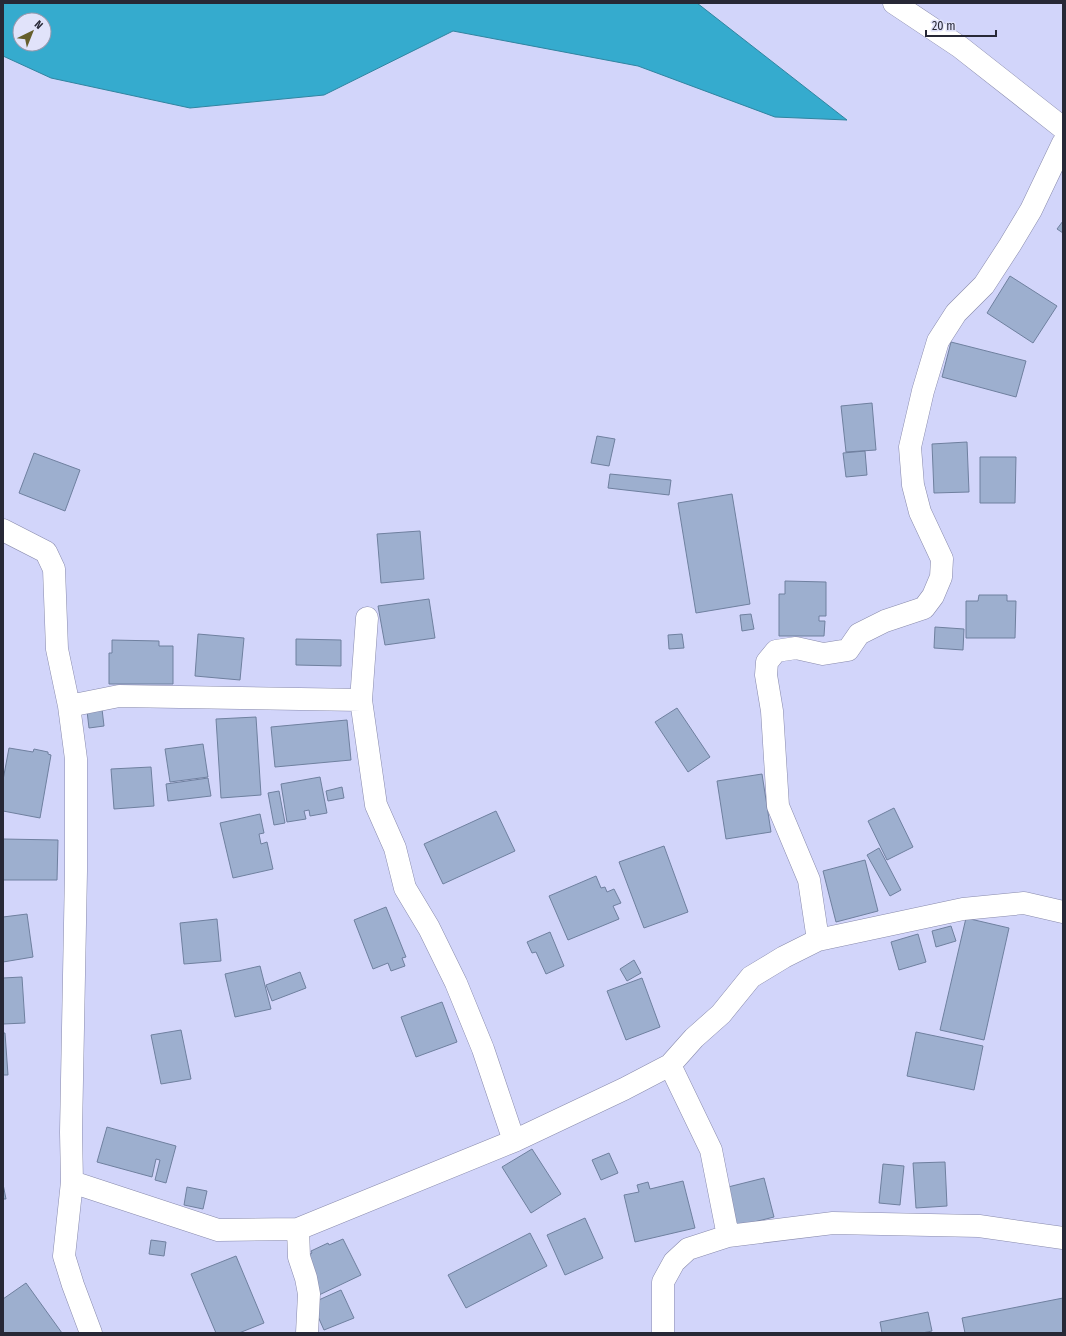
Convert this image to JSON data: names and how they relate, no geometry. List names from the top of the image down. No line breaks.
{"scale_bar":"20 m","north":"top right"}
